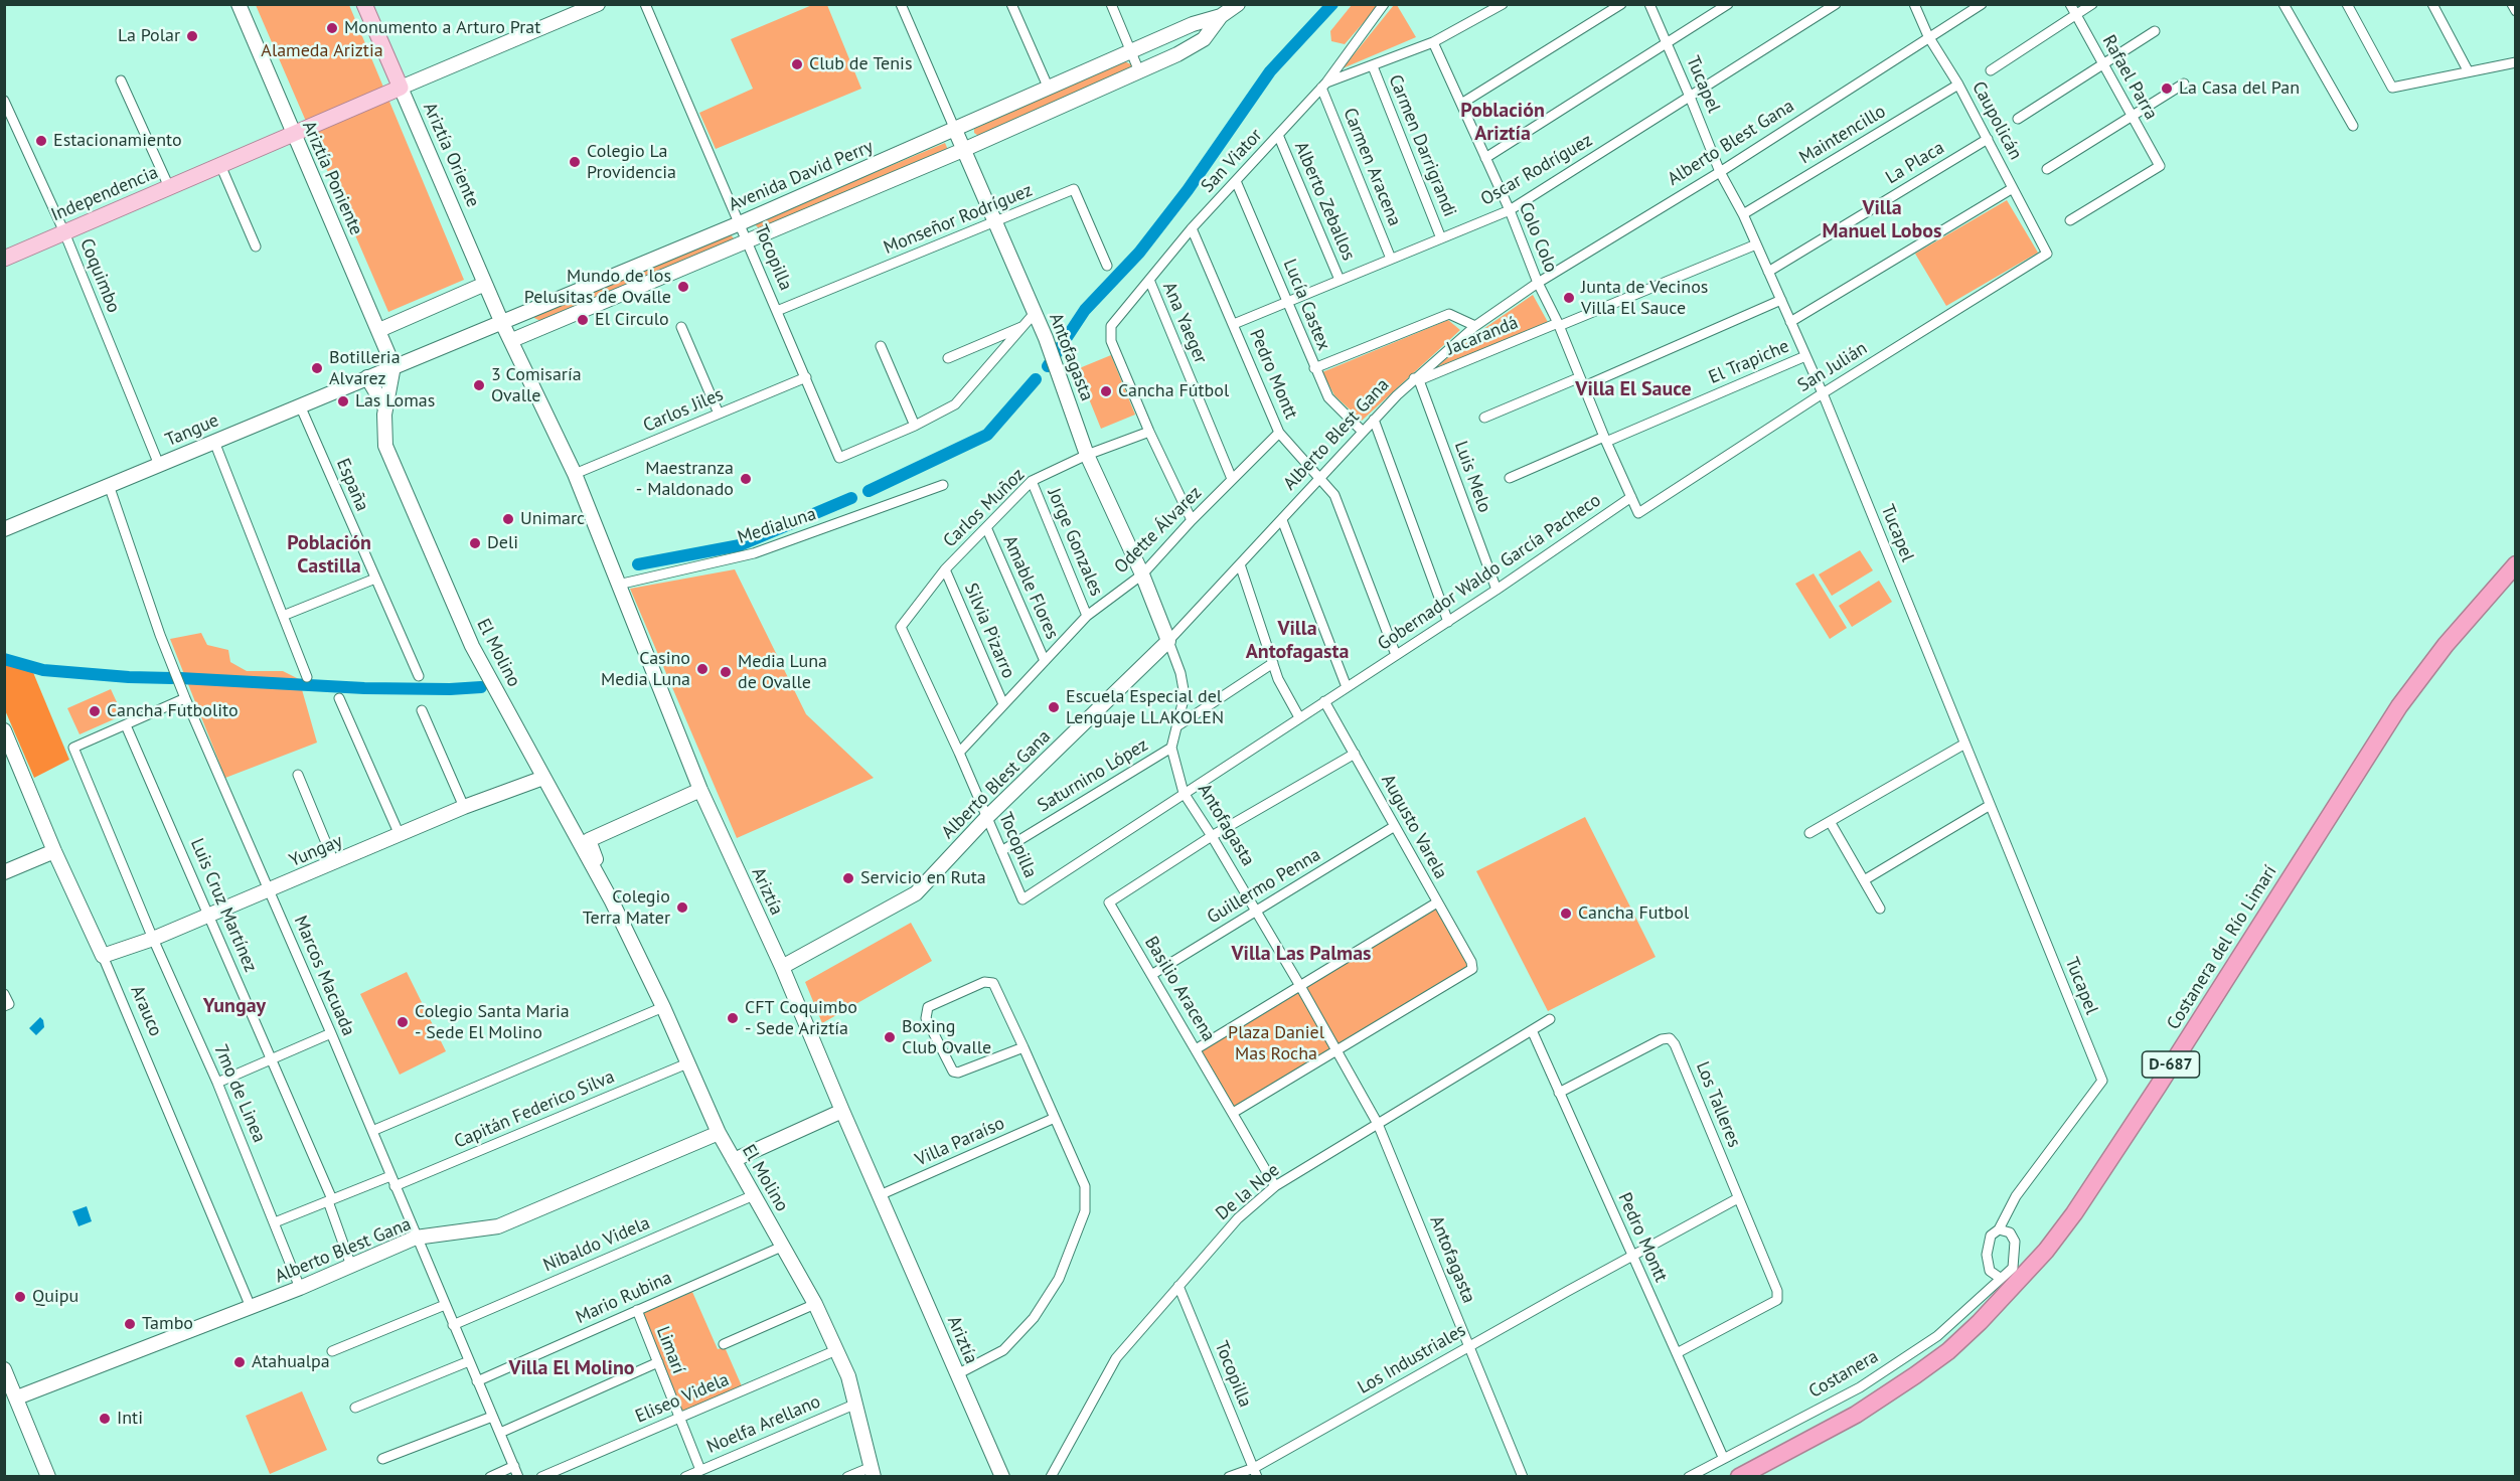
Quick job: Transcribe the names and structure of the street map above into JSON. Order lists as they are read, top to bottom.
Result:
{
  "streets": {
    "highway": ["Costanera del Río Limarí", "D-687"],
    "main road": [
      "Alberto Blest Gana",
      "Ariztía Oriente",
      "Avenida David Perry",
      "Ariztía Poniente",
      "Independencia",
      "Antofagasta",
      "Tangue",
      "El Molino",
      "Yungay",
      "Ariztía",
      "Arauco"
    ],
    "street": [
      "Rafael Parra",
      "Tucapel",
      "Caupolicán",
      "Maintencillo",
      "Carmen Darrigrandi",
      "San Viator",
      "La Placa",
      "Carmen Aracena",
      "Oscar Rodríguez",
      "Alberto Zeballos",
      "Monseñor Rodríguez",
      "Colo Colo",
      "Tocopilla",
      "Coquimbo",
      "Lucía Castex",
      "Ana Yaeger",
      "Jacarandá",
      "El Trapiche",
      "San Julián",
      "Pedro Montt",
      "Carlos Jiles",
      "Luis Melo",
      "España",
      "Carlos Muñoz",
      "Medialuna",
      "Odette Álvarez",
      "Jorge Gonzales",
      "Gobernador Waldo García Pacheco",
      "Amable Flores",
      "Silvia Pizarro",
      "Saturnino López",
      "Augusto Varela",
      "Guillermo Penna",
      "Luis Cruz Martínez",
      "Marcos Macuada",
      "Basilio Aracena",
      "7mo de Linea",
      "Los Talleres",
      "Capitán Federico Silva",
      "Villa Paraíso",
      "De la Noe",
      "Nibaldo Videla",
      "Mario Rubina",
      "Limarí",
      "Los Industriales",
      "Costanera",
      "Eliseo Videla",
      "Noelfa Arellano"
    ]
  },
  "crossings": [
    ["Tucapel", "Maintencillo"],
    ["Tucapel", "Alberto Blest Gana"],
    ["Tucapel", "La Placa"],
    ["Tucapel", "Oscar Rodríguez"],
    ["Tucapel", "Jacarandá"],
    ["Tucapel", "El Trapiche"],
    ["Tucapel", "San Julián"],
    ["Tucapel", "Costanera"],
    ["Caupolicán", "Maintencillo"],
    ["Caupolicán", "Alberto Blest Gana"],
    ["Caupolicán", "La Placa"],
    ["Caupolicán", "San Julián"],
    ["Alberto Blest Gana", "Colo Colo"],
    ["Alberto Blest Gana", "Tocopilla"],
    ["Alberto Blest Gana", "Lucía Castex"],
    ["Alberto Blest Gana", "Jacarandá"],
    ["Alberto Blest Gana", "Antofagasta"],
    ["Alberto Blest Gana", "Pedro Montt"],
    ["Alberto Blest Gana", "Luis Melo"],
    ["Alberto Blest Gana", "El Molino"],
    ["Alberto Blest Gana", "Ariztía"],
    ["Alberto Blest Gana", "Luis Cruz Martínez"],
    ["Alberto Blest Gana", "Marcos Macuada"],
    ["Alberto Blest Gana", "Arauco"],
    ["Alberto Blest Gana", "7mo de Linea"],
    ["Carmen Darrigrandi", "Oscar Rodríguez"],
    ["Ariztía Oriente", "Avenida David Perry"],
    ["Ariztía Oriente", "Independencia"],
    ["Ariztía Oriente", "Ariztía"],
    ["San Viator", "Carmen Aracena"],
    ["San Viator", "Alberto Zeballos"],
    ["San Viator", "Lucía Castex"],
    ["San Viator", "Ana Yaeger"],
    ["San Viator", "Pedro Montt"],
    ["San Viator", "Carlos Muñoz"],
    ["Carmen Aracena", "Oscar Rodríguez"],
    ["Oscar Rodríguez", "Alberto Zeballos"],
    ["Oscar Rodríguez", "Colo Colo"],
    ["Oscar Rodríguez", "Lucía Castex"],
    ["Oscar Rodríguez", "Pedro Montt"],
    ["Avenida David Perry", "Ariztía Poniente"],
    ["Avenida David Perry", "Tocopilla"],
    ["Avenida David Perry", "Antofagasta"],
    ["Avenida David Perry", "Tangue"],
    ["Avenida David Perry", "El Molino"],
    ["Avenida David Perry", "Ariztía"],
    ["Ariztía Poniente", "Independencia"],
    ["Ariztía Poniente", "Tangue"],
    ["Ariztía Poniente", "El Molino"],
    ["Independencia", "Coquimbo"],
    ["Monseñor Rodríguez", "Tocopilla"],
    ["Monseñor Rodríguez", "Antofagasta"],
    ["Colo Colo", "Jacarandá"],
    ["Colo Colo", "El Trapiche"],
    ["Colo Colo", "San Julián"],
    ["Colo Colo", "Gobernador Waldo García Pacheco"],
    ["Tocopilla", "Antofagasta"],
    ["Tocopilla", "Carlos Jiles"],
    ["Tocopilla", "Carlos Muñoz"],
    ["Tocopilla", "Odette Álvarez"],
    ["Tocopilla", "Gobernador Waldo García Pacheco"],
    ["Tocopilla", "Saturnino López"],
    ["Tocopilla", "De la Noe"],
    ["Tocopilla", "Los Industriales"],
    ["Coquimbo", "Tangue"],
    ["Ana Yaeger", "Odette Álvarez"],
    ["Jacarandá", "Luis Melo"],
    ["Antofagasta", "Carlos Muñoz"],
    ["Antofagasta", "Odette Álvarez"],
    ["Antofagasta", "Gobernador Waldo García Pacheco"],
    ["Antofagasta", "Saturnino López"],
    ["Antofagasta", "Augusto Varela"],
    ["Antofagasta", "Guillermo Penna"],
    ["Antofagasta", "Basilio Aracena"],
    ["Antofagasta", "De la Noe"],
    ["Antofagasta", "Los Industriales"],
    ["Pedro Montt", "Odette Álvarez"],
    ["Pedro Montt", "Gobernador Waldo García Pacheco"],
    ["Pedro Montt", "Los Talleres"],
    ["Pedro Montt", "De la Noe"],
    ["Pedro Montt", "Los Industriales"],
    ["Pedro Montt", "Costanera"],
    ["Carlos Jiles", "Ariztía"],
    ["Tangue", "España"],
    ["Tangue", "El Molino"],
    ["Tangue", "Marcos Macuada"],
    ["Luis Melo", "Gobernador Waldo García Pacheco"],
    ["Carlos Muñoz", "Jorge Gonzales"],
    ["Carlos Muñoz", "Amable Flores"],
    ["Carlos Muñoz", "Silvia Pizarro"],
    ["Medialuna", "Ariztía"],
    ["Odette Álvarez", "Jorge Gonzales"],
    ["Odette Álvarez", "Amable Flores"],
    ["Odette Álvarez", "Silvia Pizarro"],
    ["Gobernador Waldo García Pacheco", "Augusto Varela"],
    ["El Molino", "Yungay"],
    ["El Molino", "Ariztía"],
    ["El Molino", "Capitán Federico Silva"],
    ["El Molino", "Nibaldo Videla"],
    ["El Molino", "Mario Rubina"],
    ["El Molino", "Eliseo Videla"],
    ["El Molino", "Noelfa Arellano"],
    ["Augusto Varela", "Guillermo Penna"],
    ["Yungay", "Luis Cruz Martínez"],
    ["Yungay", "Marcos Macuada"],
    ["Yungay", "Arauco"],
    ["Yungay", "7mo de Linea"],
    ["Guillermo Penna", "Basilio Aracena"],
    ["Ariztía", "Villa Paraíso"],
    ["Luis Cruz Martínez", "7mo de Linea"],
    ["Luis Cruz Martínez", "Capitán Federico Silva"],
    ["Marcos Macuada", "Capitán Federico Silva"],
    ["Marcos Macuada", "Nibaldo Videla"],
    ["Marcos Macuada", "Mario Rubina"],
    ["Basilio Aracena", "De la Noe"],
    ["7mo de Linea", "Capitán Federico Silva"],
    ["Los Talleres", "Los Industriales"],
    ["Mario Rubina", "Limarí"],
    ["Limarí", "Eliseo Videla"],
    ["Limarí", "Noelfa Arellano"]
  ],
  "districts": [
    "Población Ariztía",
    "Villa Manuel Lobos",
    "Villa El Sauce",
    "Población Castilla",
    "Villa Antofagasta",
    "Villa Las Palmas",
    "Yungay",
    "Villa El Molino"
  ],
  "parks": ["Alameda Ariztia", "Plaza Daniel Mas Rocha"],
  "places": [
    "Monumento a Arturo Prat",
    "La Polar",
    "Club de Tenis",
    "La Casa del Pan",
    "Estacionamiento",
    "Colegio La Providencia",
    "Mundo de los Pelusitas de Ovalle",
    "Junta de Vecinos Villa El Sauce",
    "El Circulo",
    "Botilleria Alvarez",
    "3 Comisaría Ovalle",
    "Cancha Fútbol",
    "Las Lomas",
    "Maestranza - Maldonado",
    "Unimarc",
    "Deli",
    "Casino Media Luna",
    "Media Luna de Ovalle",
    "Escuela Especial del Lenguaje LLAKOLEN",
    "Cancha Futbolito",
    "Servicio en Ruta",
    "Colegio Terra Mater",
    "Cancha Futbol",
    "CFT Coquimbo - Sede Ariztía",
    "Colegio Santa Maria - Sede El Molino",
    "Boxing Club Ovalle",
    "Quipu",
    "Tambo",
    "Atahualpa",
    "Inti"
  ]
}
